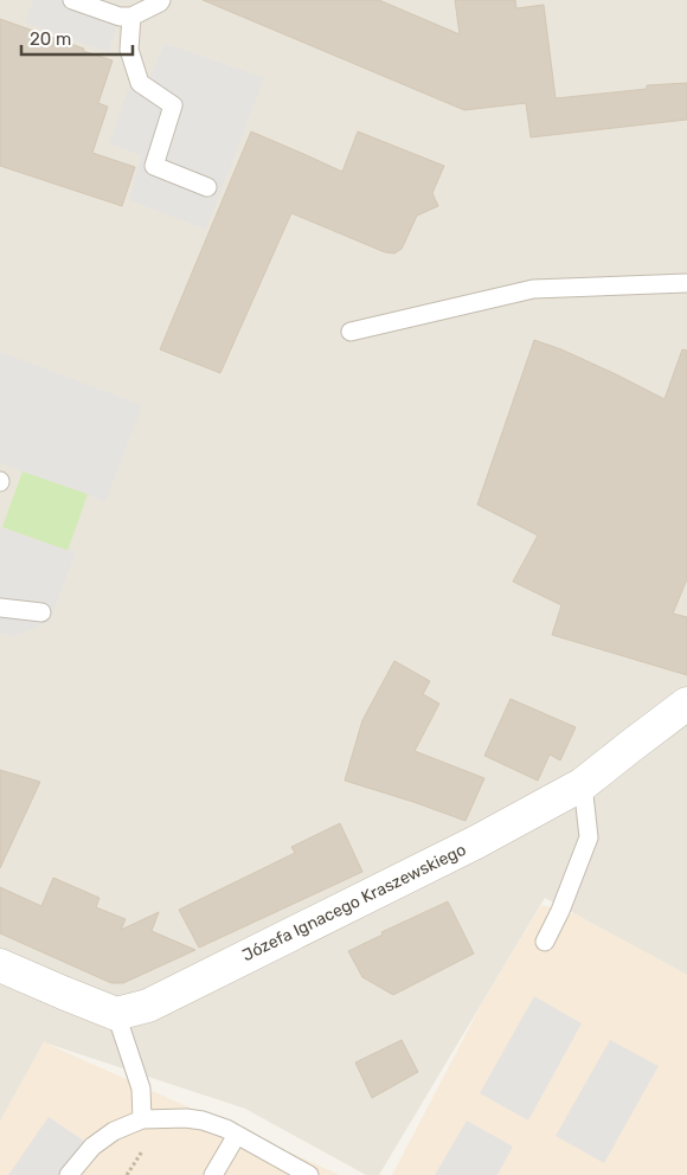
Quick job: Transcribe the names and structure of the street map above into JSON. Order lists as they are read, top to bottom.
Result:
{
  "streets": {
    "street": ["Józefa Ignacego Kraszewskiego"]
  },
  "scale_bar": "20 m"
}
